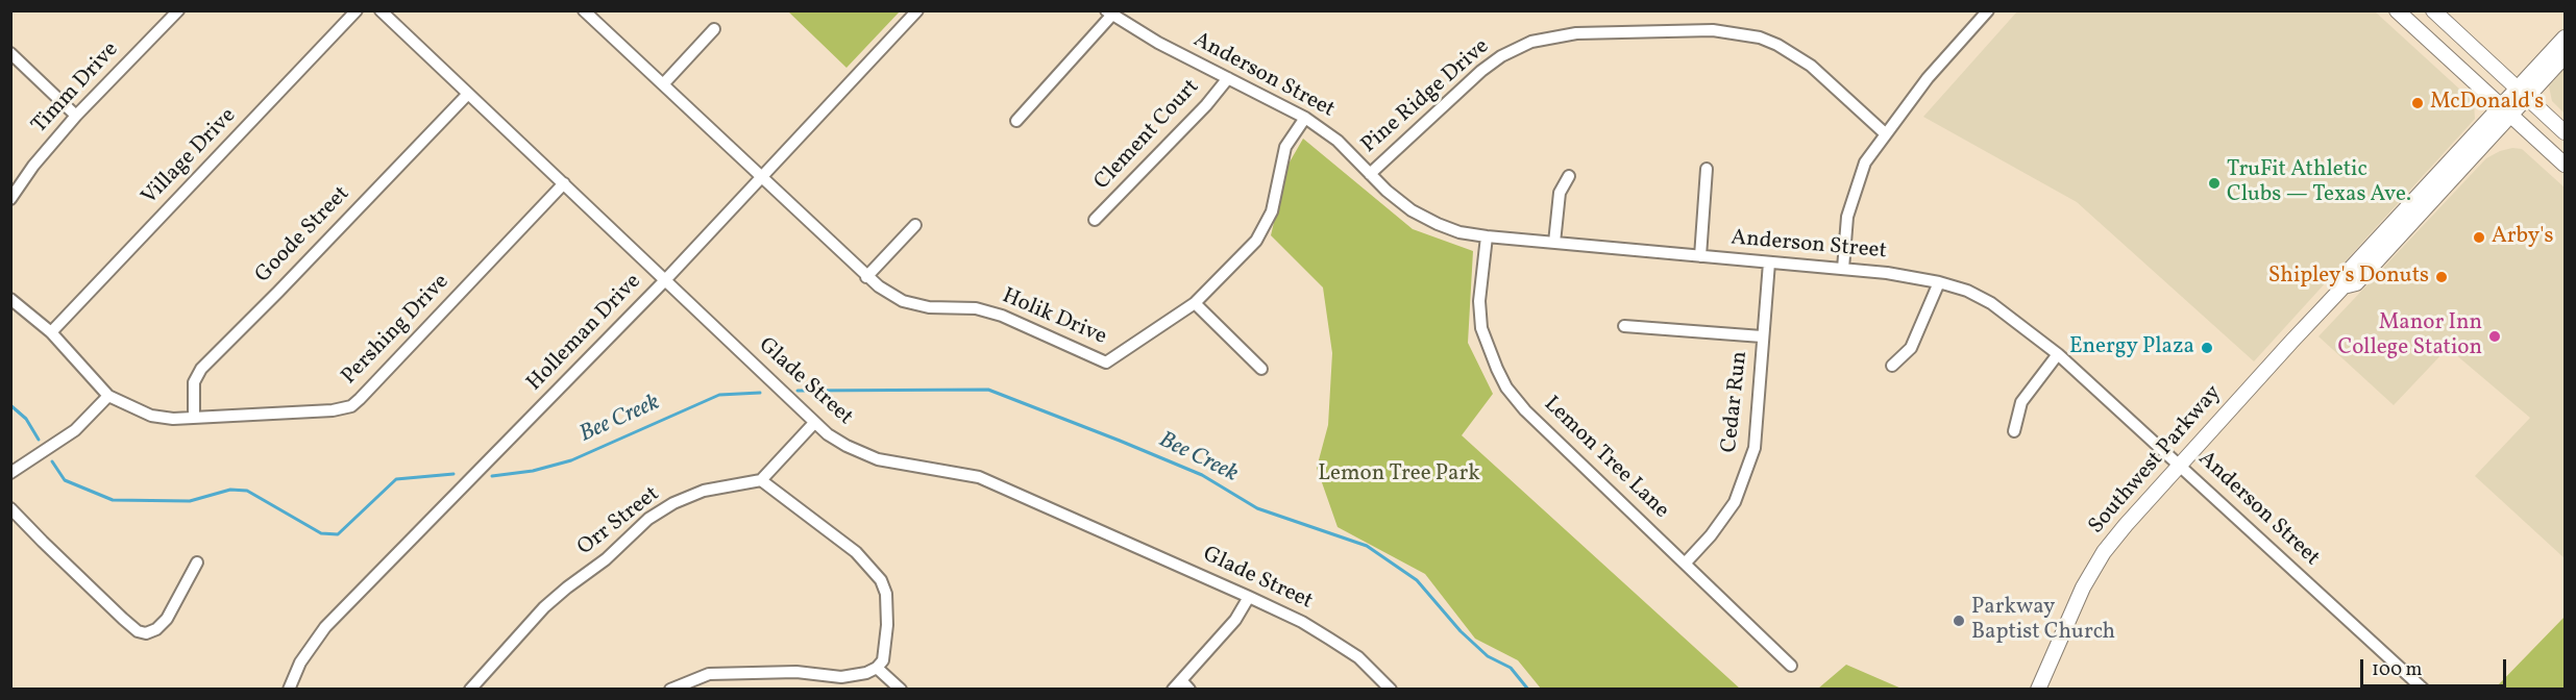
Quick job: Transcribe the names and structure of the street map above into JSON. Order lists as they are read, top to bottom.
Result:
{
  "streets": {
    "main road": ["Southwest Parkway"],
    "street": [
      "Anderson Street",
      "Timm Drive",
      "Pine Ridge Drive",
      "Clement Court",
      "Village Drive",
      "Goode Street",
      "Holik Drive",
      "Pershing Drive",
      "Holleman Drive",
      "Glade Street",
      "Cedar Run",
      "Lemon Tree Lane",
      "Orr Street"
    ]
  },
  "crossings": [
    ["Anderson Street", "Pine Ridge Drive"],
    ["Anderson Street", "Clement Court"],
    ["Anderson Street", "Holik Drive"],
    ["Anderson Street", "Cedar Run"],
    ["Anderson Street", "Lemon Tree Lane"],
    ["Anderson Street", "Southwest Parkway"],
    ["Goode Street", "Pershing Drive"],
    ["Goode Street", "Glade Street"],
    ["Holik Drive", "Holleman Drive"],
    ["Pershing Drive", "Glade Street"],
    ["Holleman Drive", "Glade Street"],
    ["Cedar Run", "Lemon Tree Lane"]
  ],
  "water": ["Bee Creek"],
  "parks": ["Lemon Tree Park"],
  "places": [
    "McDonald's",
    "TruFit Athletic Clubs — Texas Ave.",
    "Arby's",
    "Shipley's Donuts",
    "Manor Inn College Station",
    "Energy Plaza",
    "Parkway Baptist Church"
  ],
  "scale_bar": "100 m"
}
